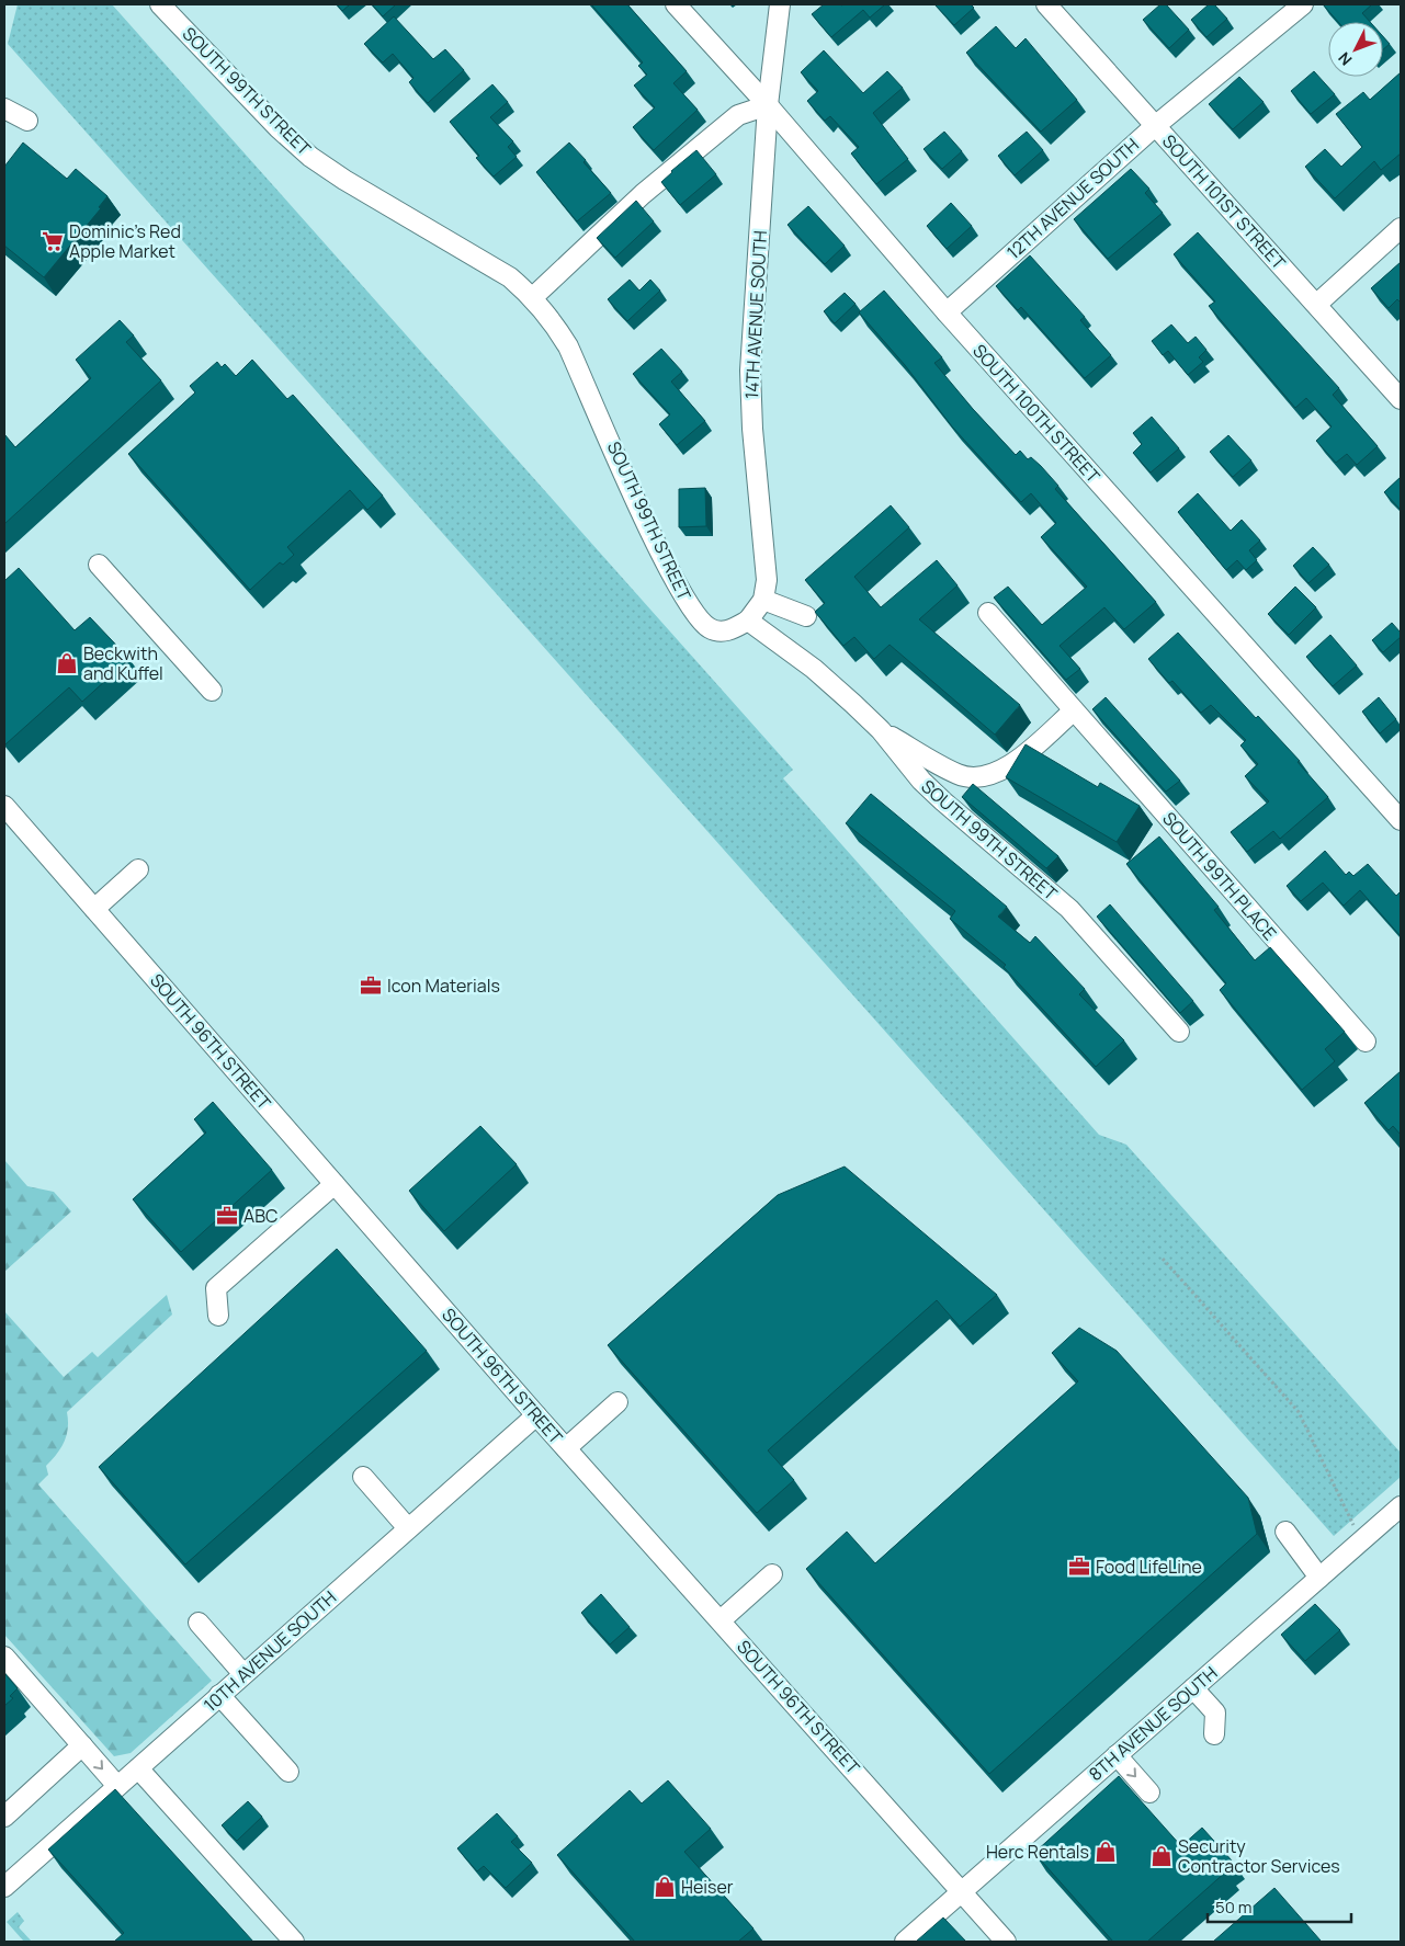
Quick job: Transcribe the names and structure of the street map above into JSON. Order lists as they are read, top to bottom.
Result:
{
  "streets": {
    "street": [
      "SOUTH 99TH STREET",
      "12TH AVENUE SOUTH",
      "SOUTH 101ST STREET",
      "14TH AVENUE SOUTH",
      "SOUTH 100TH STREET",
      "SOUTH 99TH PLACE",
      "SOUTH 96TH STREET",
      "10TH AVENUE SOUTH",
      "8TH AVENUE SOUTH"
    ]
  },
  "crossings": [
    ["12TH AVENUE SOUTH", "SOUTH 101ST STREET"],
    ["12TH AVENUE SOUTH", "SOUTH 100TH STREET"],
    ["14TH AVENUE SOUTH", "SOUTH 100TH STREET"],
    ["SOUTH 96TH STREET", "10TH AVENUE SOUTH"],
    ["SOUTH 96TH STREET", "8TH AVENUE SOUTH"]
  ],
  "places": {
    "supermarket": ["Dominic's Red Apple Market"],
    "shop": [
      "Beckwith and Kuffel",
      "Herc Rentals",
      "Security Contractor Services",
      "Heiser"
    ],
    "office": ["Icon Materials", "ABC", "Food LifeLine"]
  },
  "scale_bar": "50 m",
  "north": "bottom left"
}
